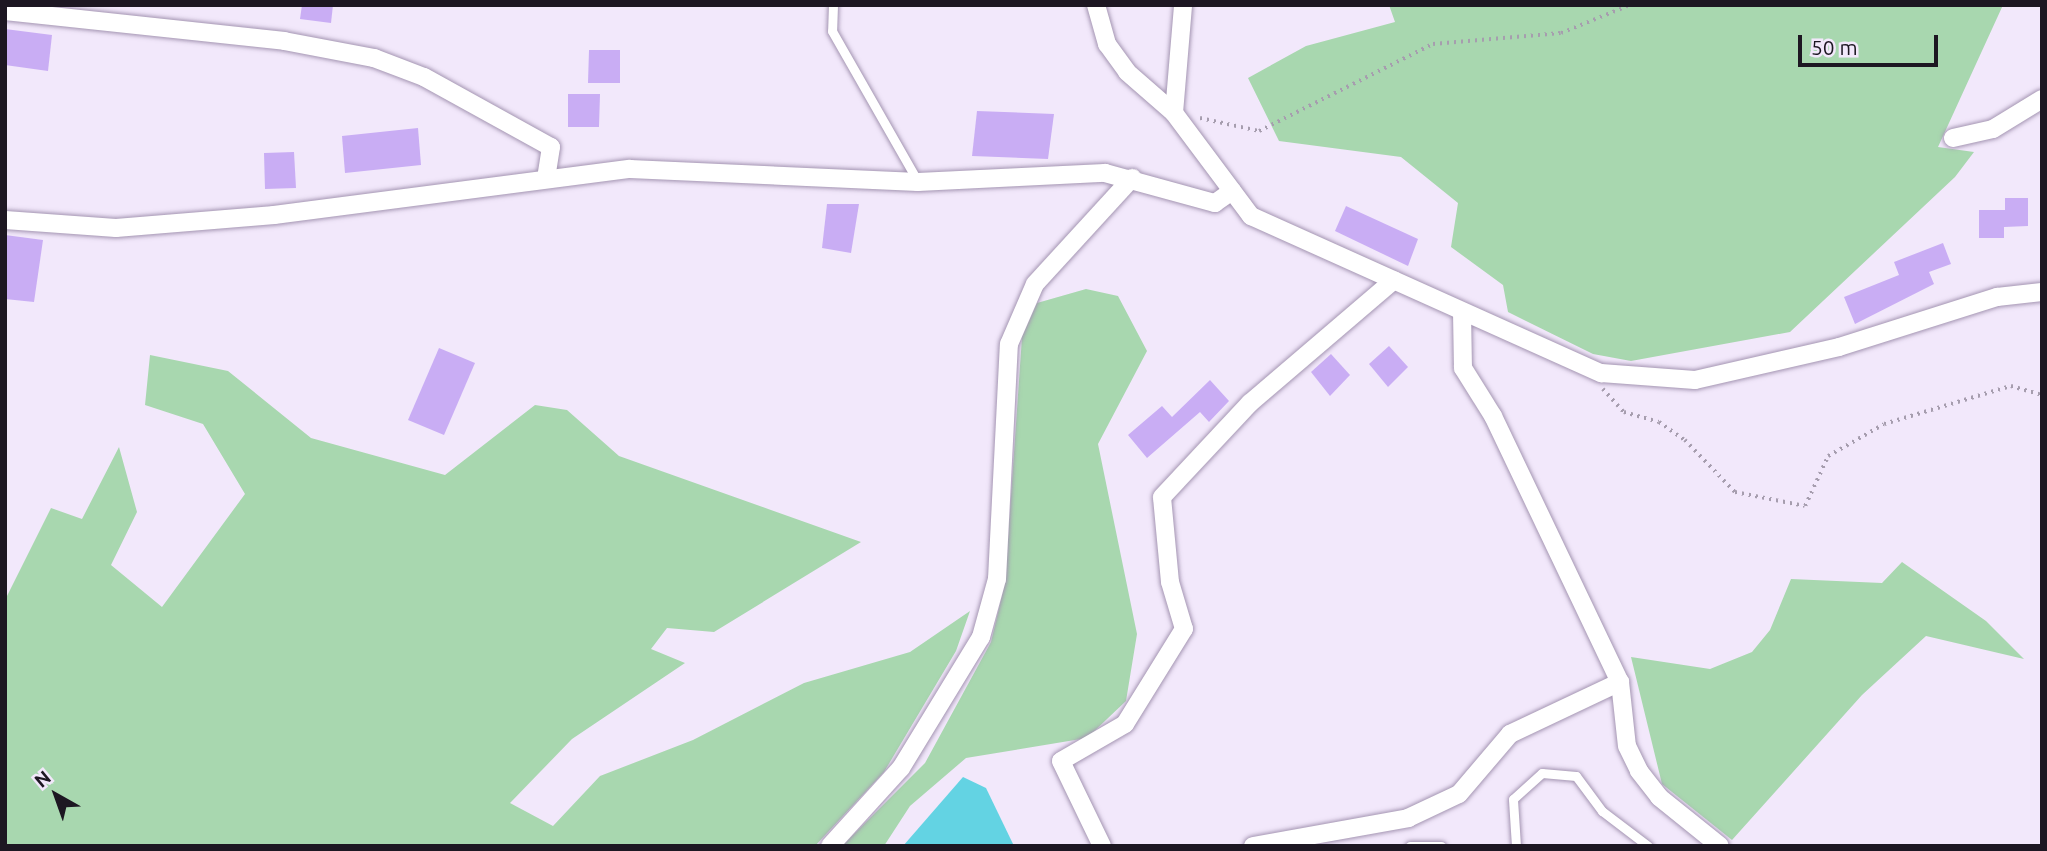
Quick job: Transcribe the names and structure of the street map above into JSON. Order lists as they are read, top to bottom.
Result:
{
  "scale_bar": "50 m",
  "north": "top left"
}
